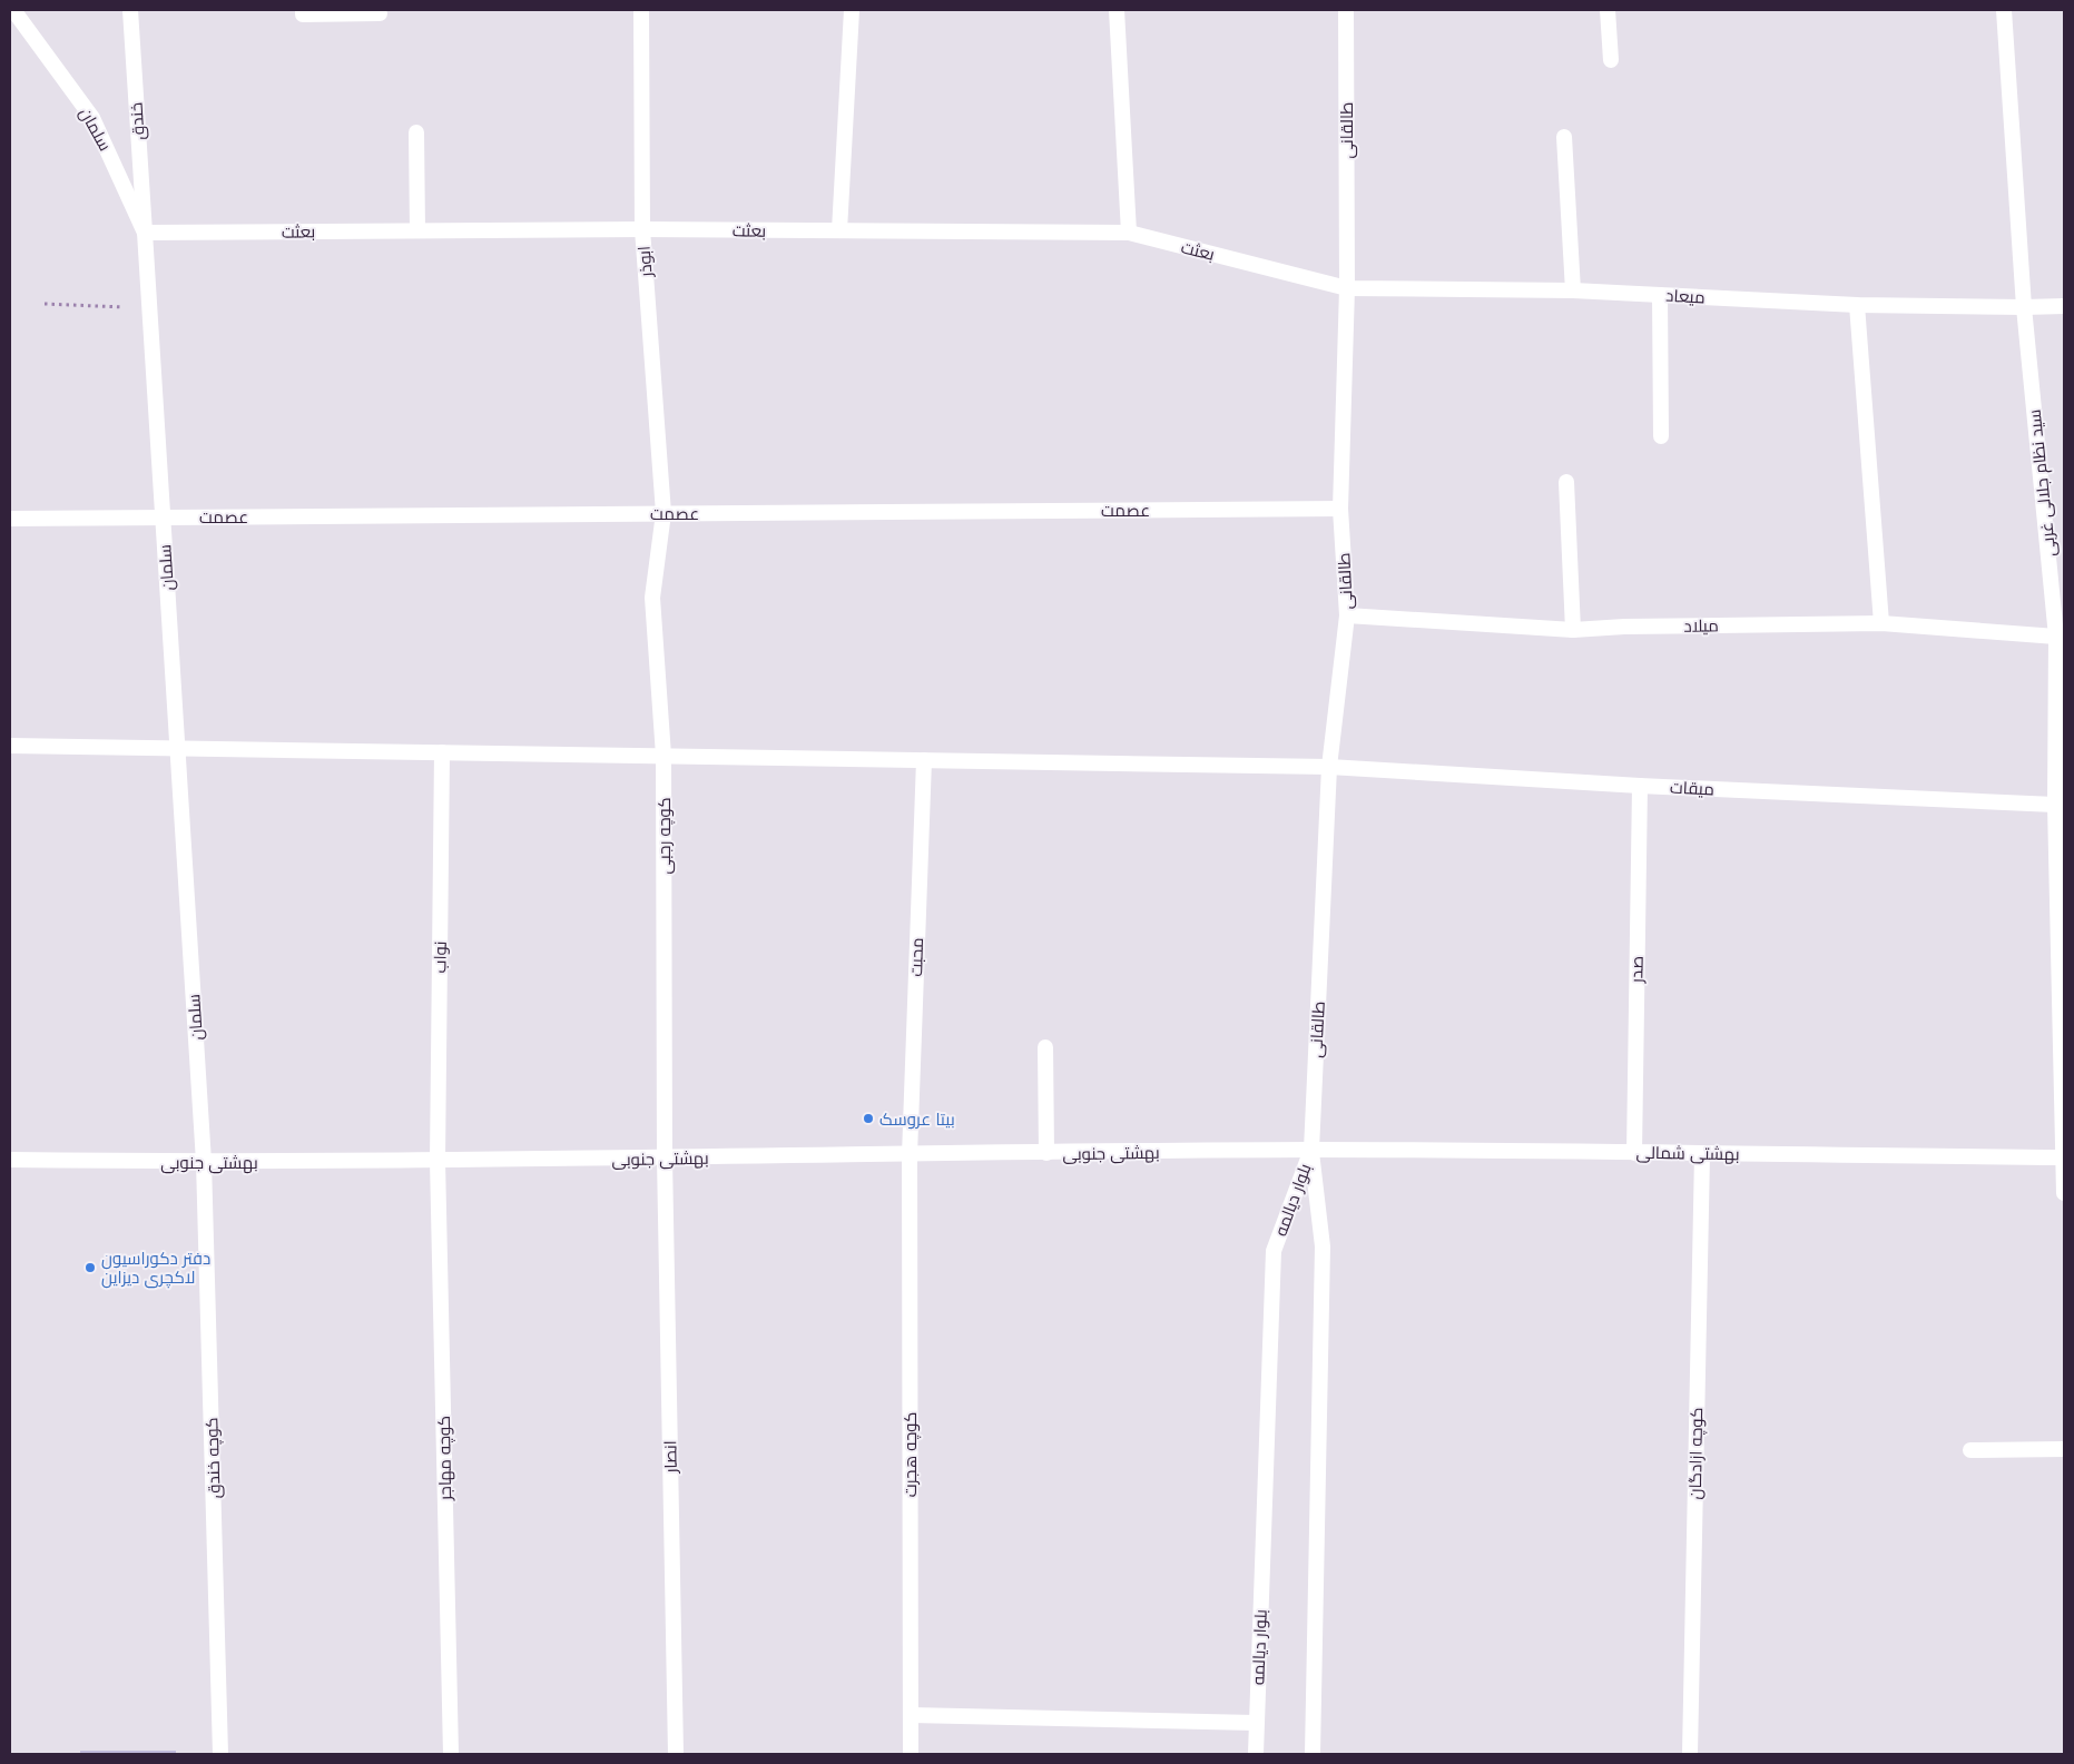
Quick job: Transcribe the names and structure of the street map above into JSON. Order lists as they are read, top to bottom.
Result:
{
  "streets": {
    "street": [
      "خندق",
      "سلمان",
      "طالقانی",
      "بعثت",
      "ابوذر",
      "میعاد",
      "سید نظام جلالی غربی",
      "عصمت",
      "میلاد",
      "میقات",
      "کوچه رجبی",
      "نواب",
      "محبت",
      "صدر",
      "بهشتی جنوبی",
      "بهشتی شمالی",
      "بلوار دیالمه",
      "کوچه ازادگان",
      "کوچه هجرت",
      "انصار",
      "کوچه خندق",
      "کوچه مهاجر"
    ]
  },
  "crossings": [
    ["خندق", "سلمان"],
    ["خندق", "بعثت"],
    ["سلمان", "بعثت"],
    ["سلمان", "عصمت"],
    ["سلمان", "میقات"],
    ["سلمان", "بهشتی جنوبی"],
    ["سلمان", "کوچه خندق"],
    ["طالقانی", "بعثت"],
    ["طالقانی", "میعاد"],
    ["طالقانی", "عصمت"],
    ["طالقانی", "میلاد"],
    ["طالقانی", "میقات"],
    ["طالقانی", "بهشتی جنوبی"],
    ["طالقانی", "بهشتی شمالی"],
    ["طالقانی", "بلوار دیالمه"],
    ["بعثت", "ابوذر"],
    ["بعثت", "میعاد"],
    ["ابوذر", "عصمت"],
    ["ابوذر", "کوچه رجبی"],
    ["میعاد", "سید نظام جلالی غربی"],
    ["سید نظام جلالی غربی", "میلاد"],
    ["سید نظام جلالی غربی", "میقات"],
    ["سید نظام جلالی غربی", "بهشتی شمالی"],
    ["عصمت", "کوچه رجبی"],
    ["میقات", "کوچه رجبی"],
    ["میقات", "نواب"],
    ["میقات", "محبت"],
    ["میقات", "صدر"],
    ["کوچه رجبی", "بهشتی جنوبی"],
    ["کوچه رجبی", "انصار"],
    ["نواب", "بهشتی جنوبی"],
    ["نواب", "کوچه مهاجر"],
    ["محبت", "بهشتی جنوبی"],
    ["محبت", "کوچه هجرت"],
    ["صدر", "بهشتی شمالی"],
    ["بهشتی جنوبی", "بهشتی شمالی"],
    ["بهشتی جنوبی", "بلوار دیالمه"],
    ["بهشتی جنوبی", "کوچه هجرت"],
    ["بهشتی جنوبی", "انصار"],
    ["بهشتی جنوبی", "کوچه خندق"],
    ["بهشتی جنوبی", "کوچه مهاجر"],
    ["بهشتی شمالی", "بلوار دیالمه"],
    ["بهشتی شمالی", "کوچه ازادگان"]
  ],
  "places": ["بیتا عروسک", "دفتر دکوراسیون لاکچری دیزاین"]
}
